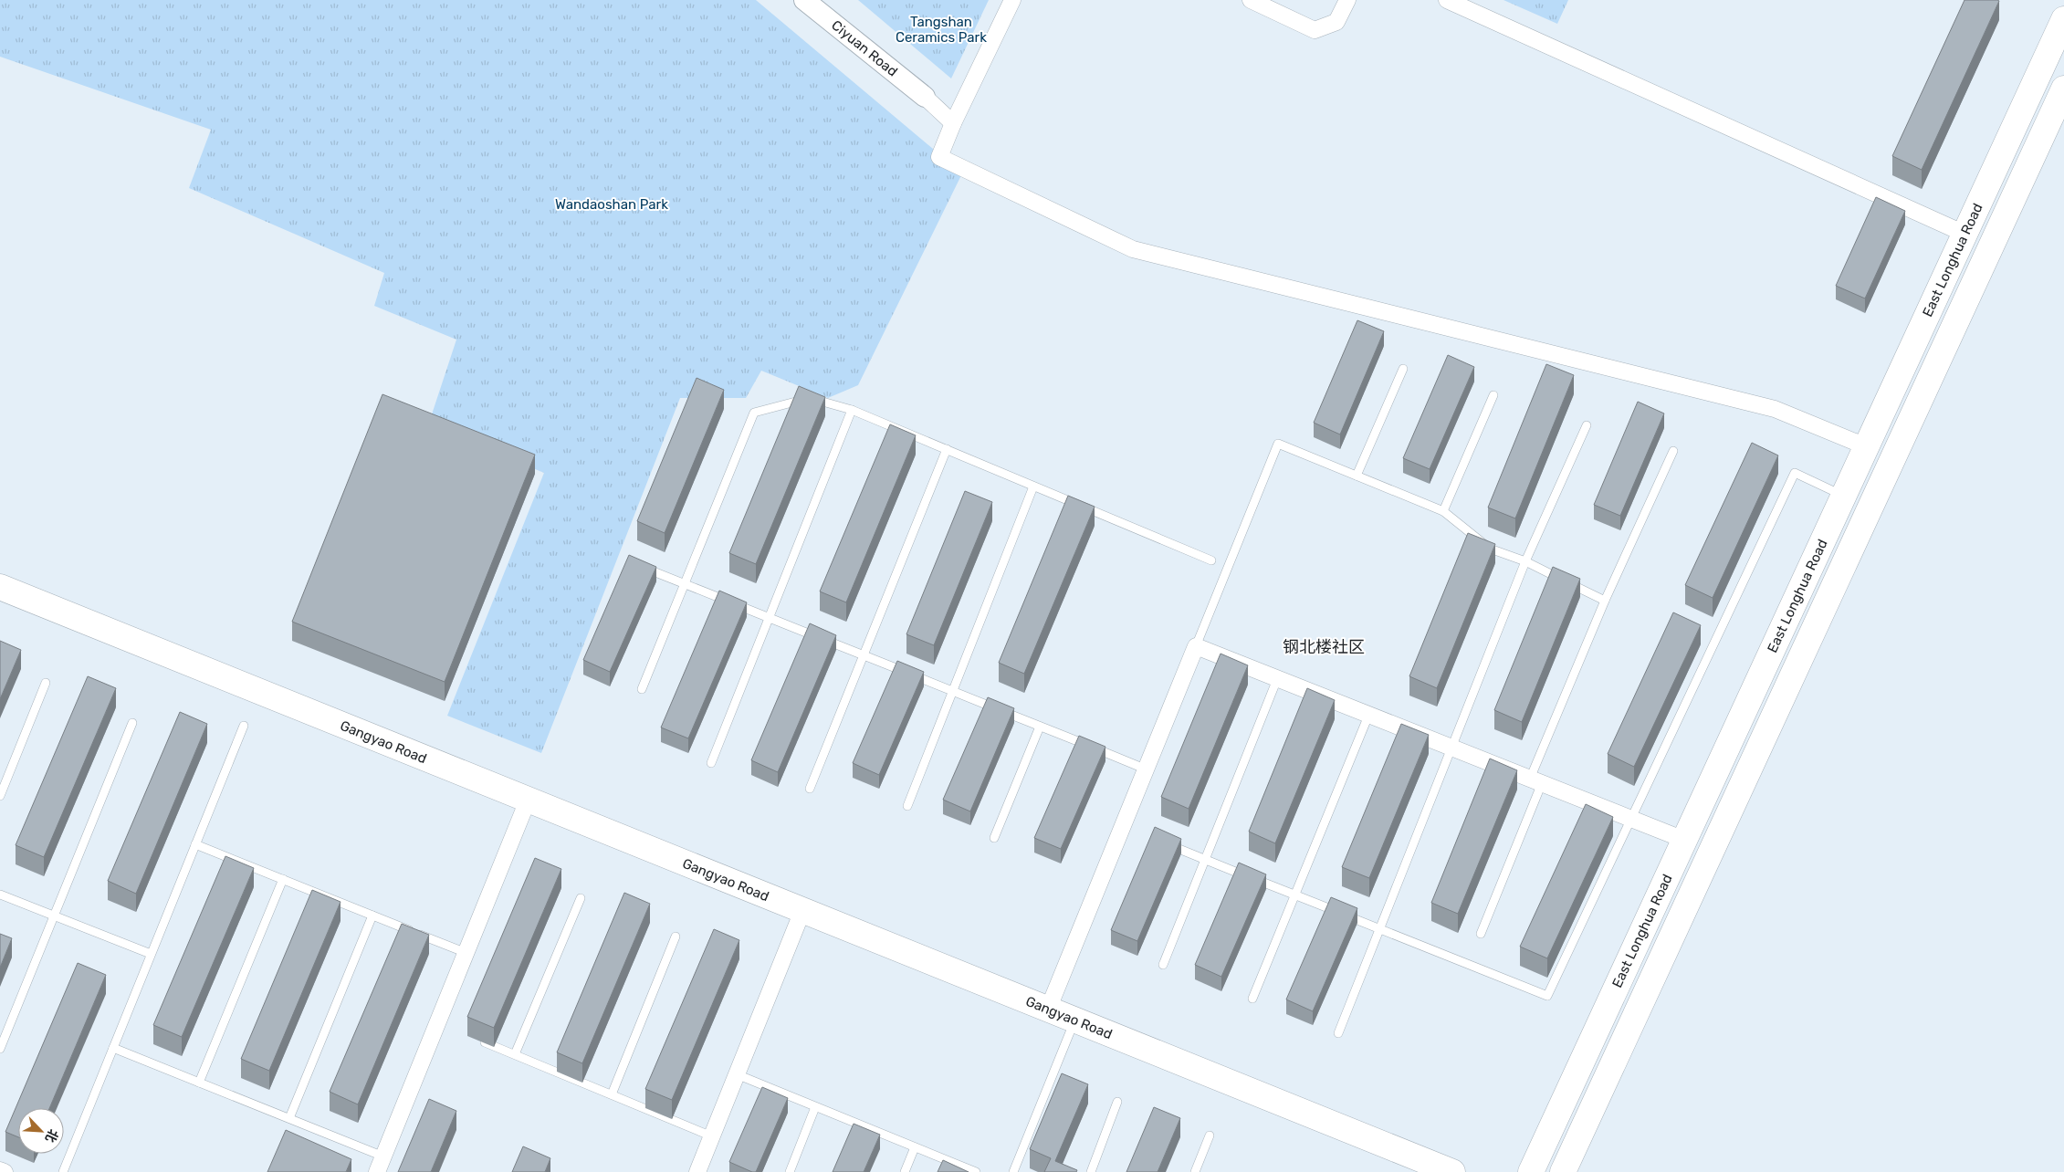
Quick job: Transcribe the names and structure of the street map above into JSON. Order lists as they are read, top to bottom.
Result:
{
  "streets": {
    "main road": ["East Longhua Road", "Gangyao Road"],
    "street": ["Ciyuan Road"]
  },
  "districts": ["钢北楼社区"],
  "parks": ["Tangshan Ceramics Park", "Wandaoshan Park"],
  "north": "bottom right"
}
